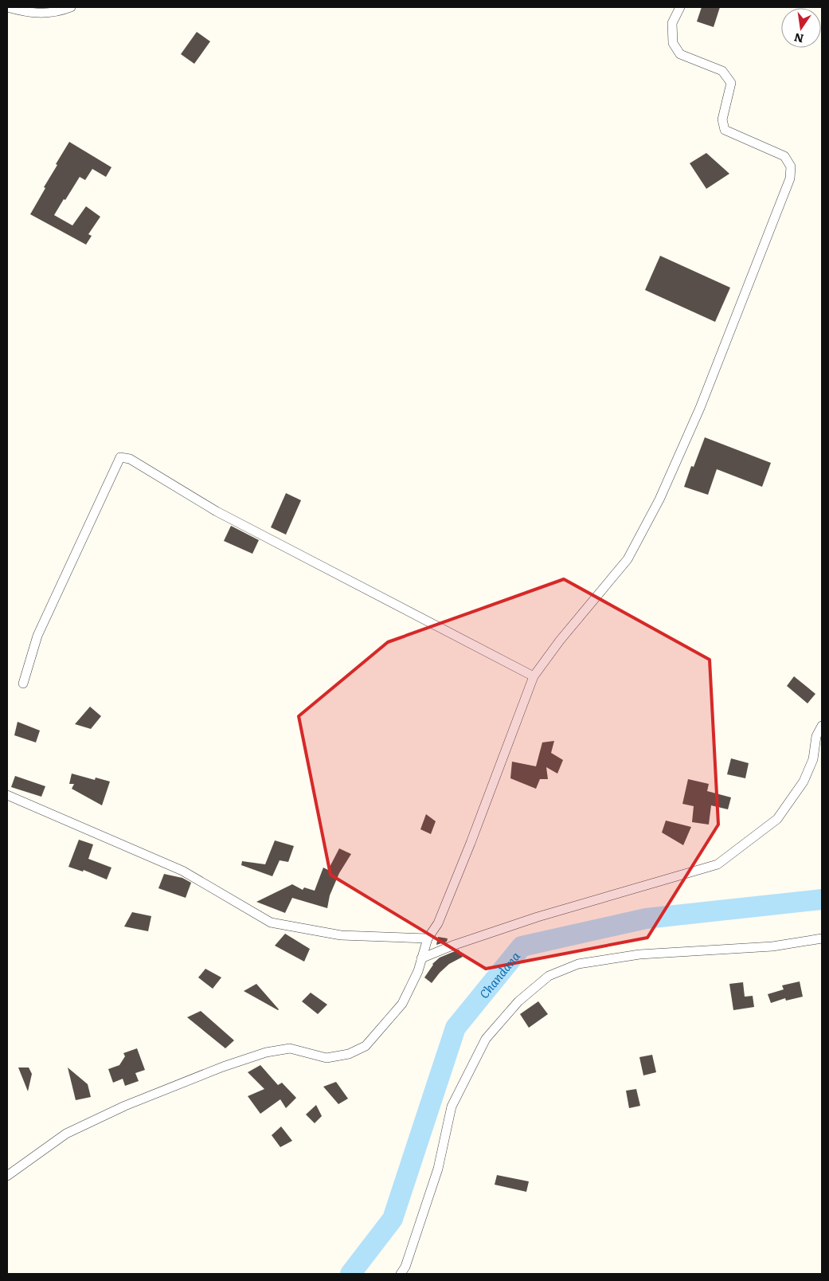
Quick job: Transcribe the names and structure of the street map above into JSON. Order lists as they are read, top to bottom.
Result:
{
  "water": ["Chandana"],
  "north": "bottom"
}
